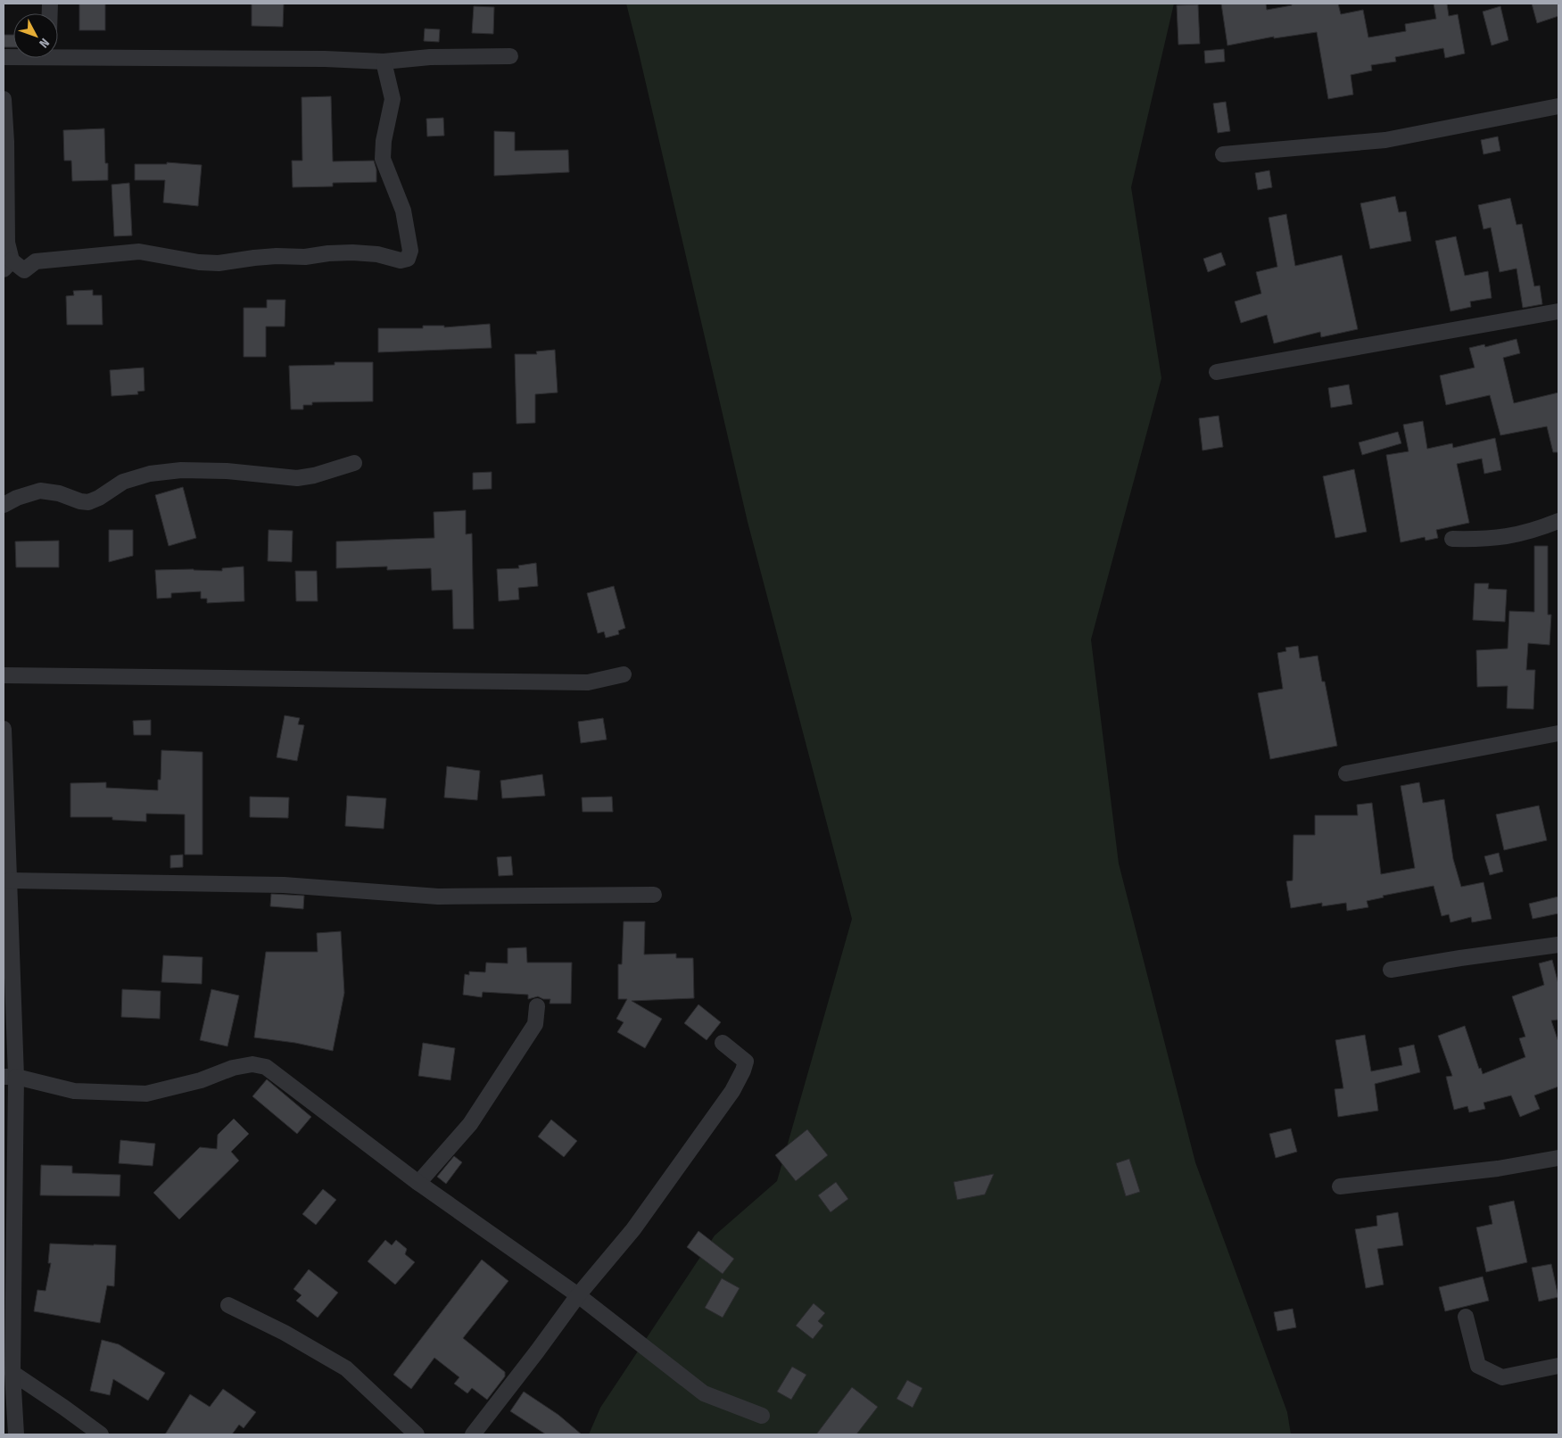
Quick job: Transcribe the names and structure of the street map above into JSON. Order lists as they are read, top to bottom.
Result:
{
  "north": "bottom right"
}
